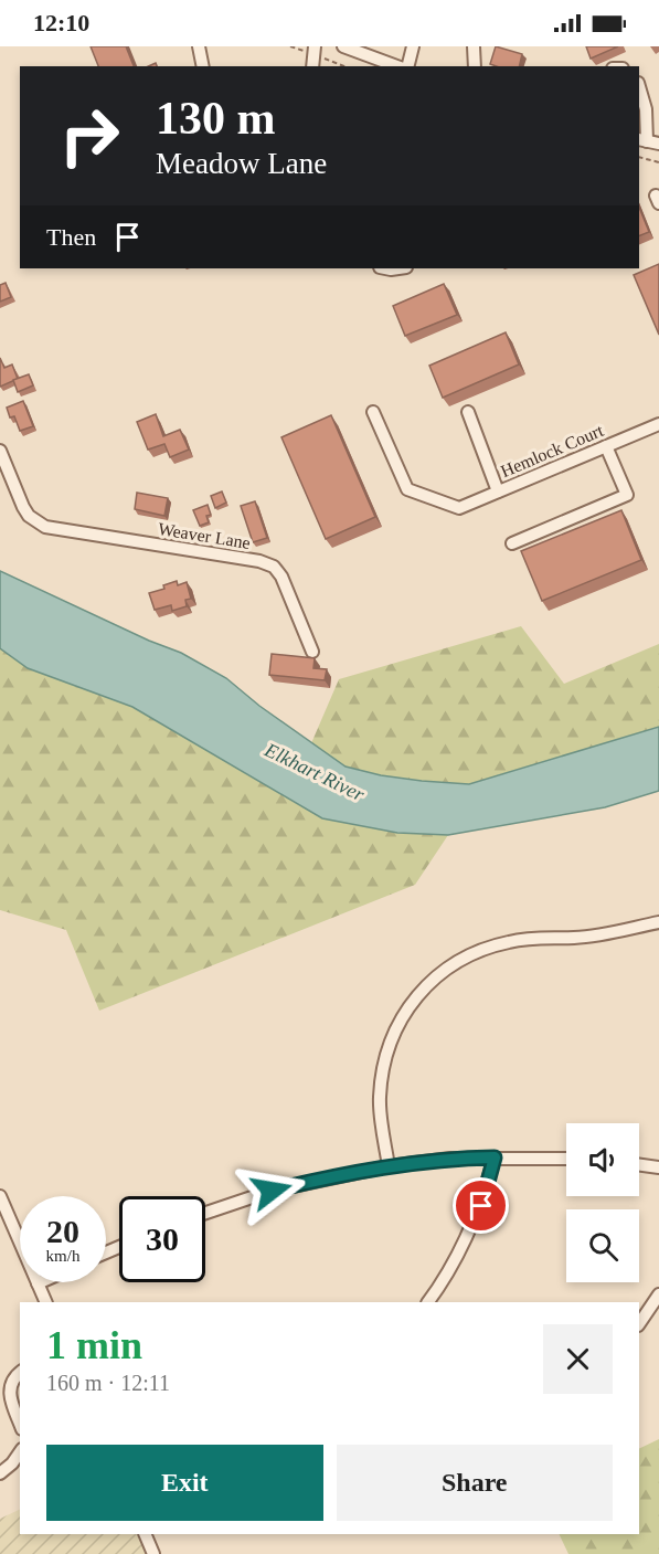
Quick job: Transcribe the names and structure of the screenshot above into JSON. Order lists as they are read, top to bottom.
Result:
{
  "streets": {
    "street": ["Hemlock Court", "Weaver Lane"]
  },
  "water": ["Elkhart River"],
  "page": {
    "status": "12:10",
    "turn": ["130 m", "Meadow Lane"],
    "then": "Then",
    "speed": "20 km/h",
    "limit": "30",
    "heading": ["1 min", "160 m · 12:11"],
    "buttons": ["Exit", "Share"]
  }
}
